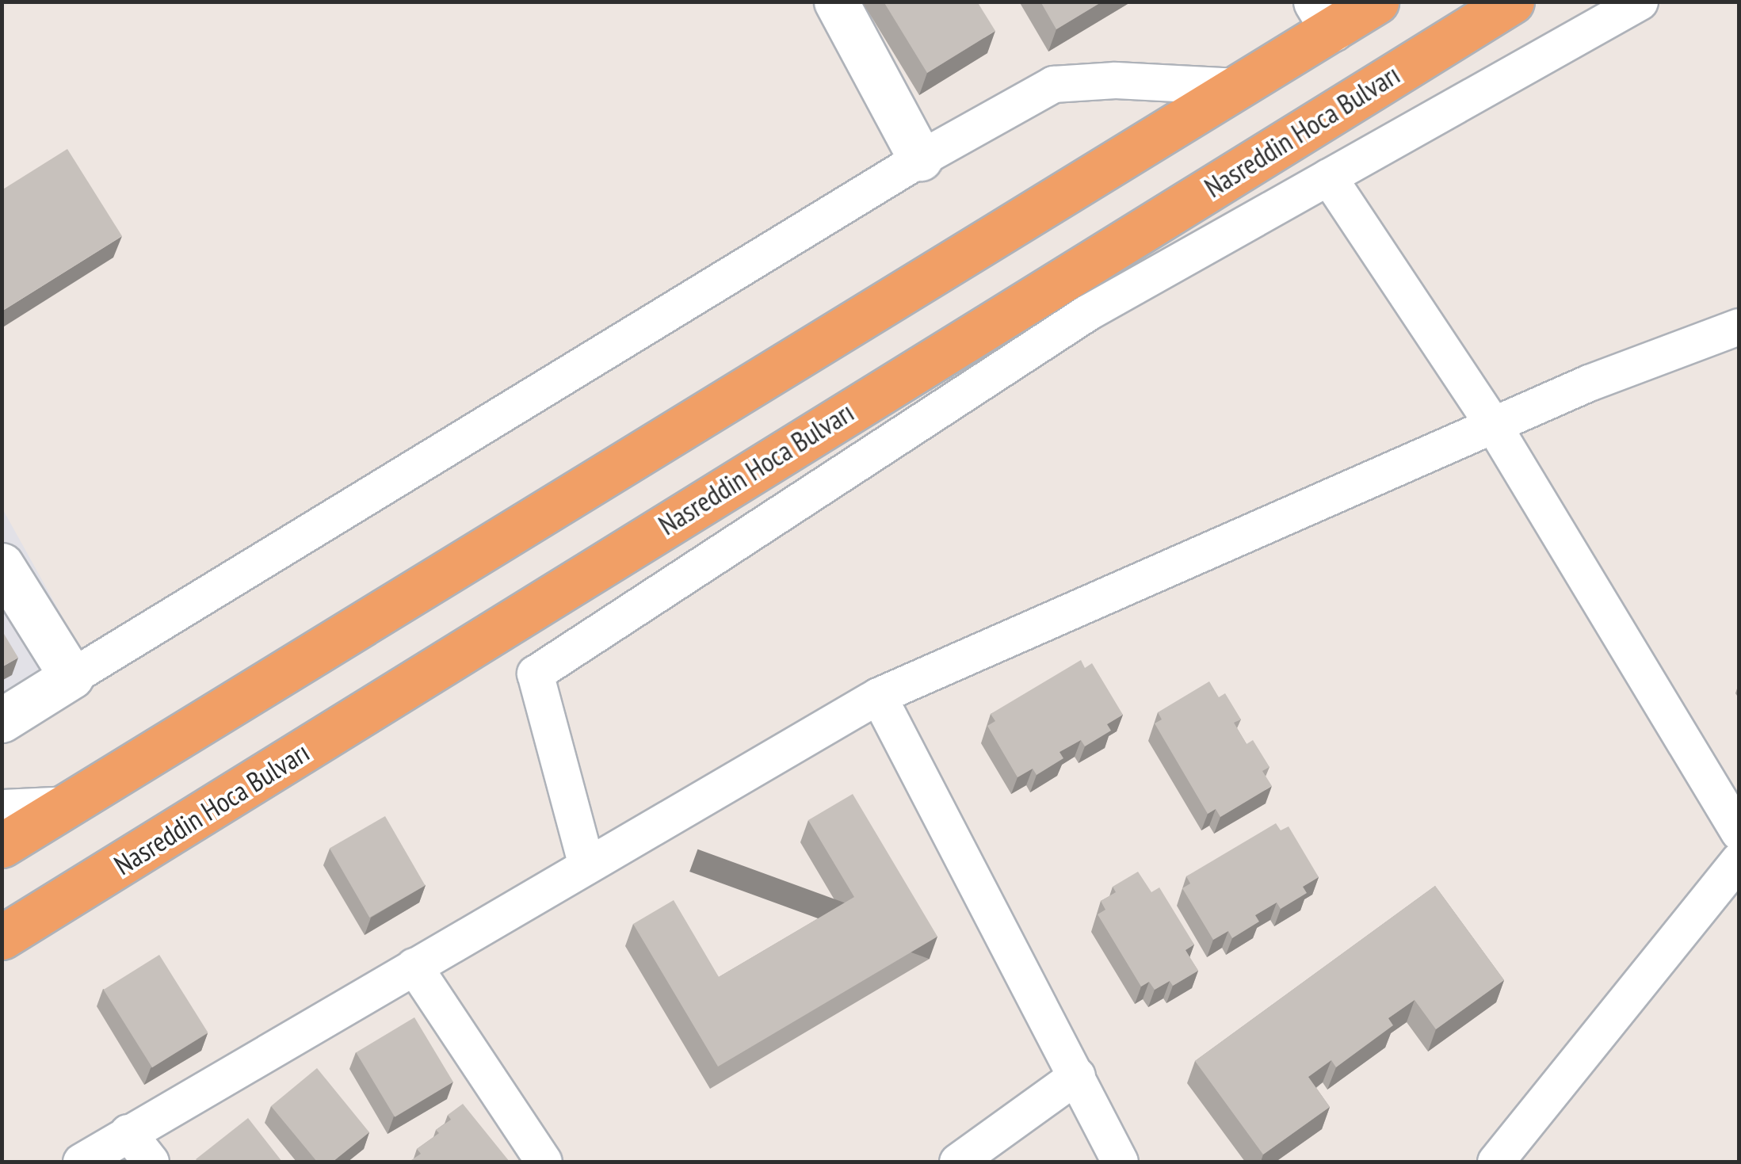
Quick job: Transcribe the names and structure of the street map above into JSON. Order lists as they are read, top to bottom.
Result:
{
  "streets": {
    "highway": ["Nasreddin Hoca Bulvarı"]
  }
}
